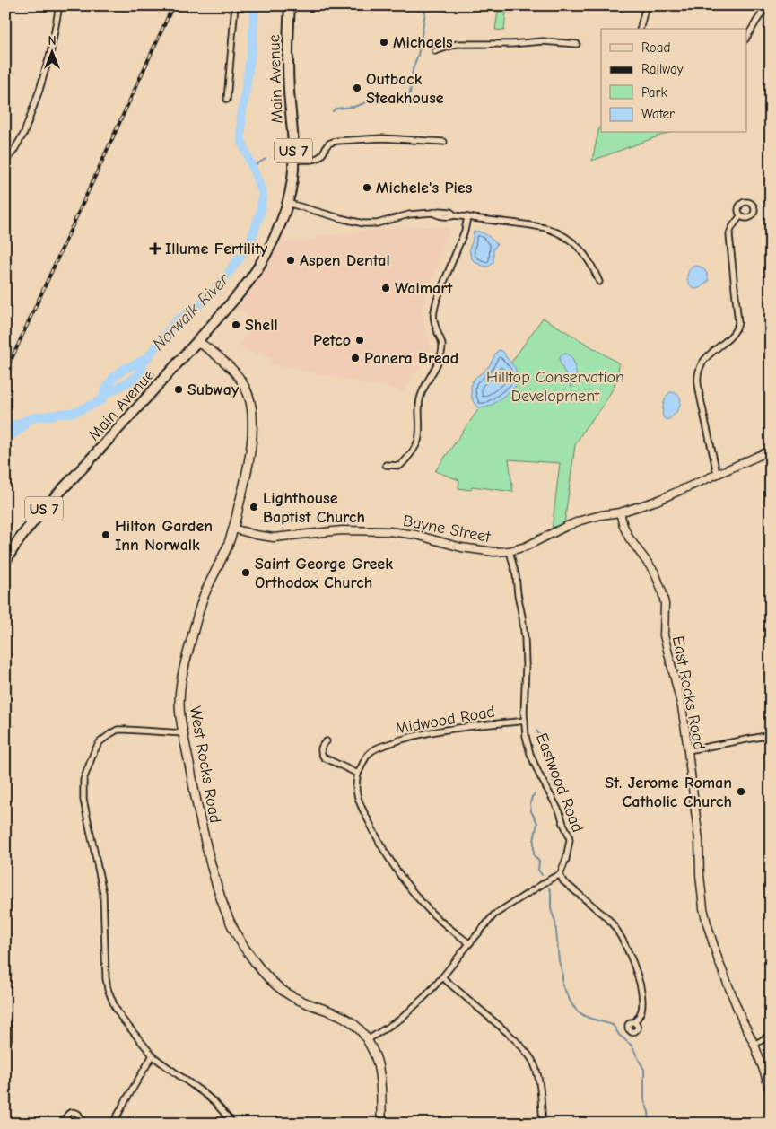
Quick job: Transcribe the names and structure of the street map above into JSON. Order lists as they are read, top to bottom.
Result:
{
  "streets": {
    "highway": ["Main Avenue", "US 7"],
    "main road": ["West Rocks Road"],
    "street": [
      "Bayne Street",
      "East Rocks Road",
      "Midwood Road",
      "Eastwood Road"
    ]
  },
  "crossings": [
    ["Main Avenue", "West Rocks Road"],
    ["Bayne Street", "East Rocks Road"],
    ["Bayne Street", "West Rocks Road"],
    ["Bayne Street", "Eastwood Road"],
    ["Midwood Road", "Eastwood Road"]
  ],
  "water": ["Norwalk River"],
  "parks": ["Hilltop Conservation Development"],
  "places": {
    "other": [
      "Michaels",
      "Outback Steakhouse",
      "Michele's Pies",
      "Aspen Dental",
      "Walmart",
      "Shell",
      "Petco",
      "Panera Bread",
      "Subway",
      "Lighthouse Baptist Church",
      "Hilton Garden Inn Norwalk",
      "Saint George Greek Orthodox Church",
      "St. Jerome Roman Catholic Church"
    ],
    "health": ["Illume Fertility"]
  },
  "legend": [
    "Road",
    "Railway",
    "Park",
    "Water"
  ],
  "north": "top"
}
